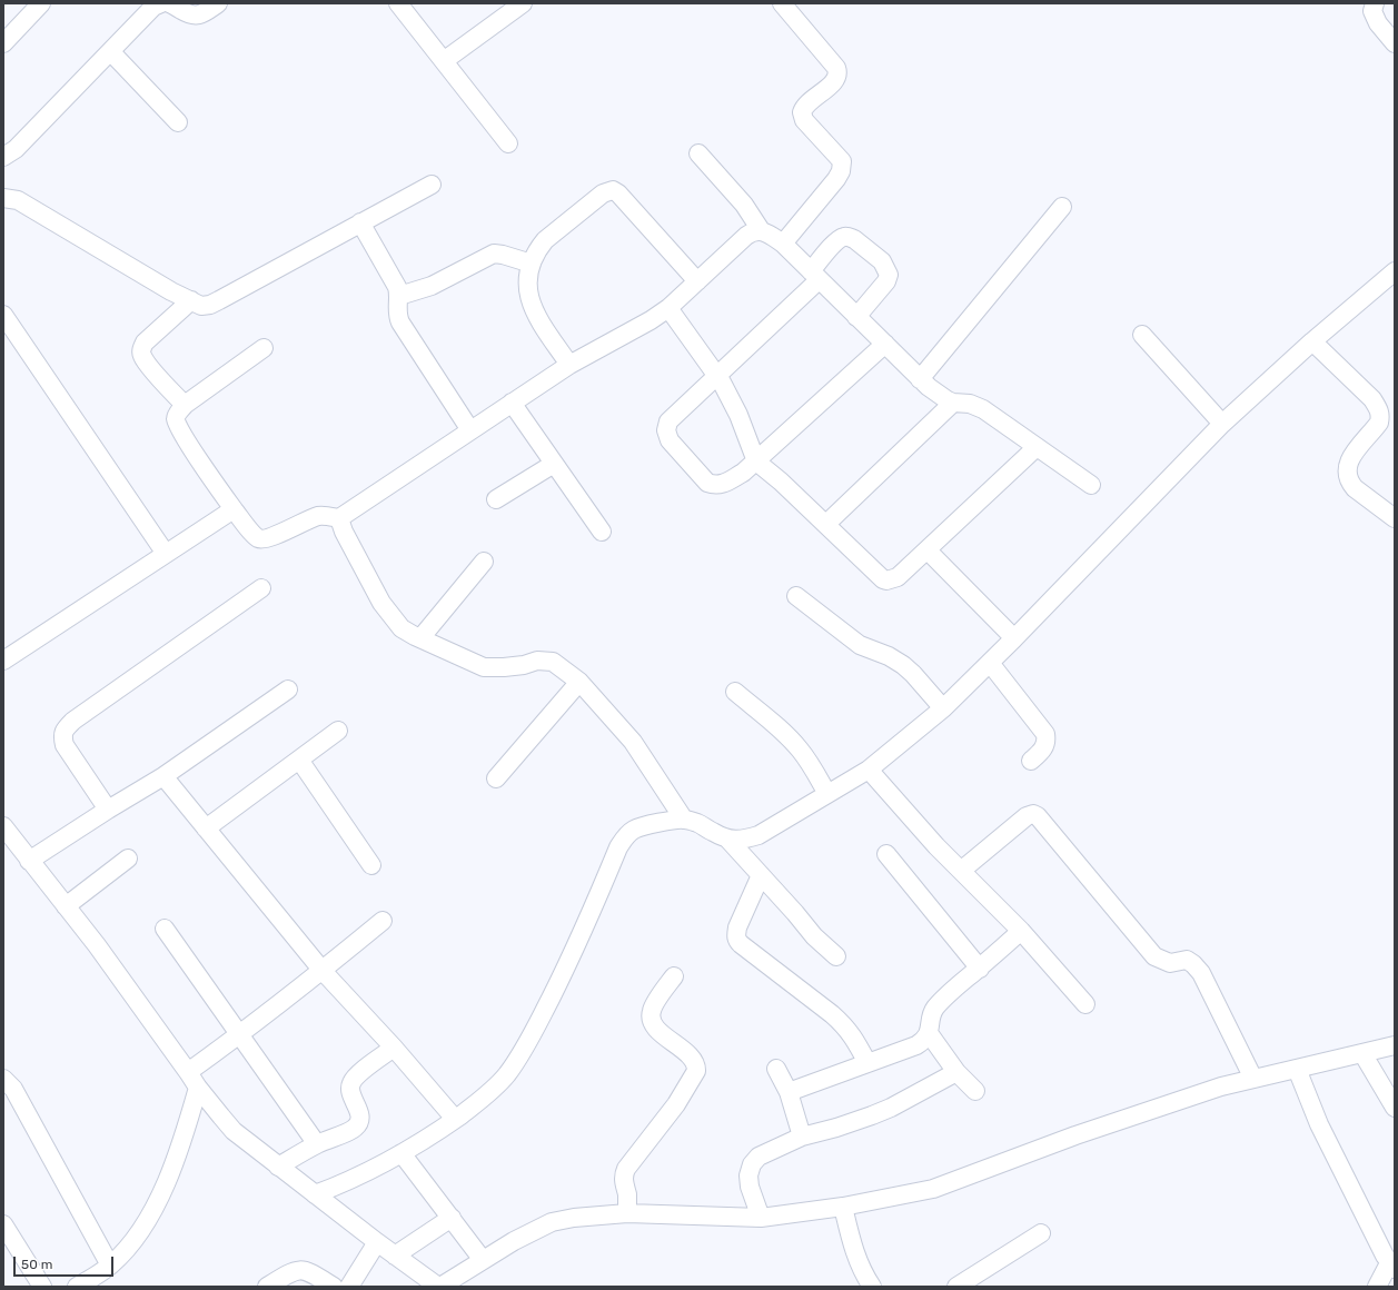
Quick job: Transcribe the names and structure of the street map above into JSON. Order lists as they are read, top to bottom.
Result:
{
  "scale_bar": "50 m"
}
